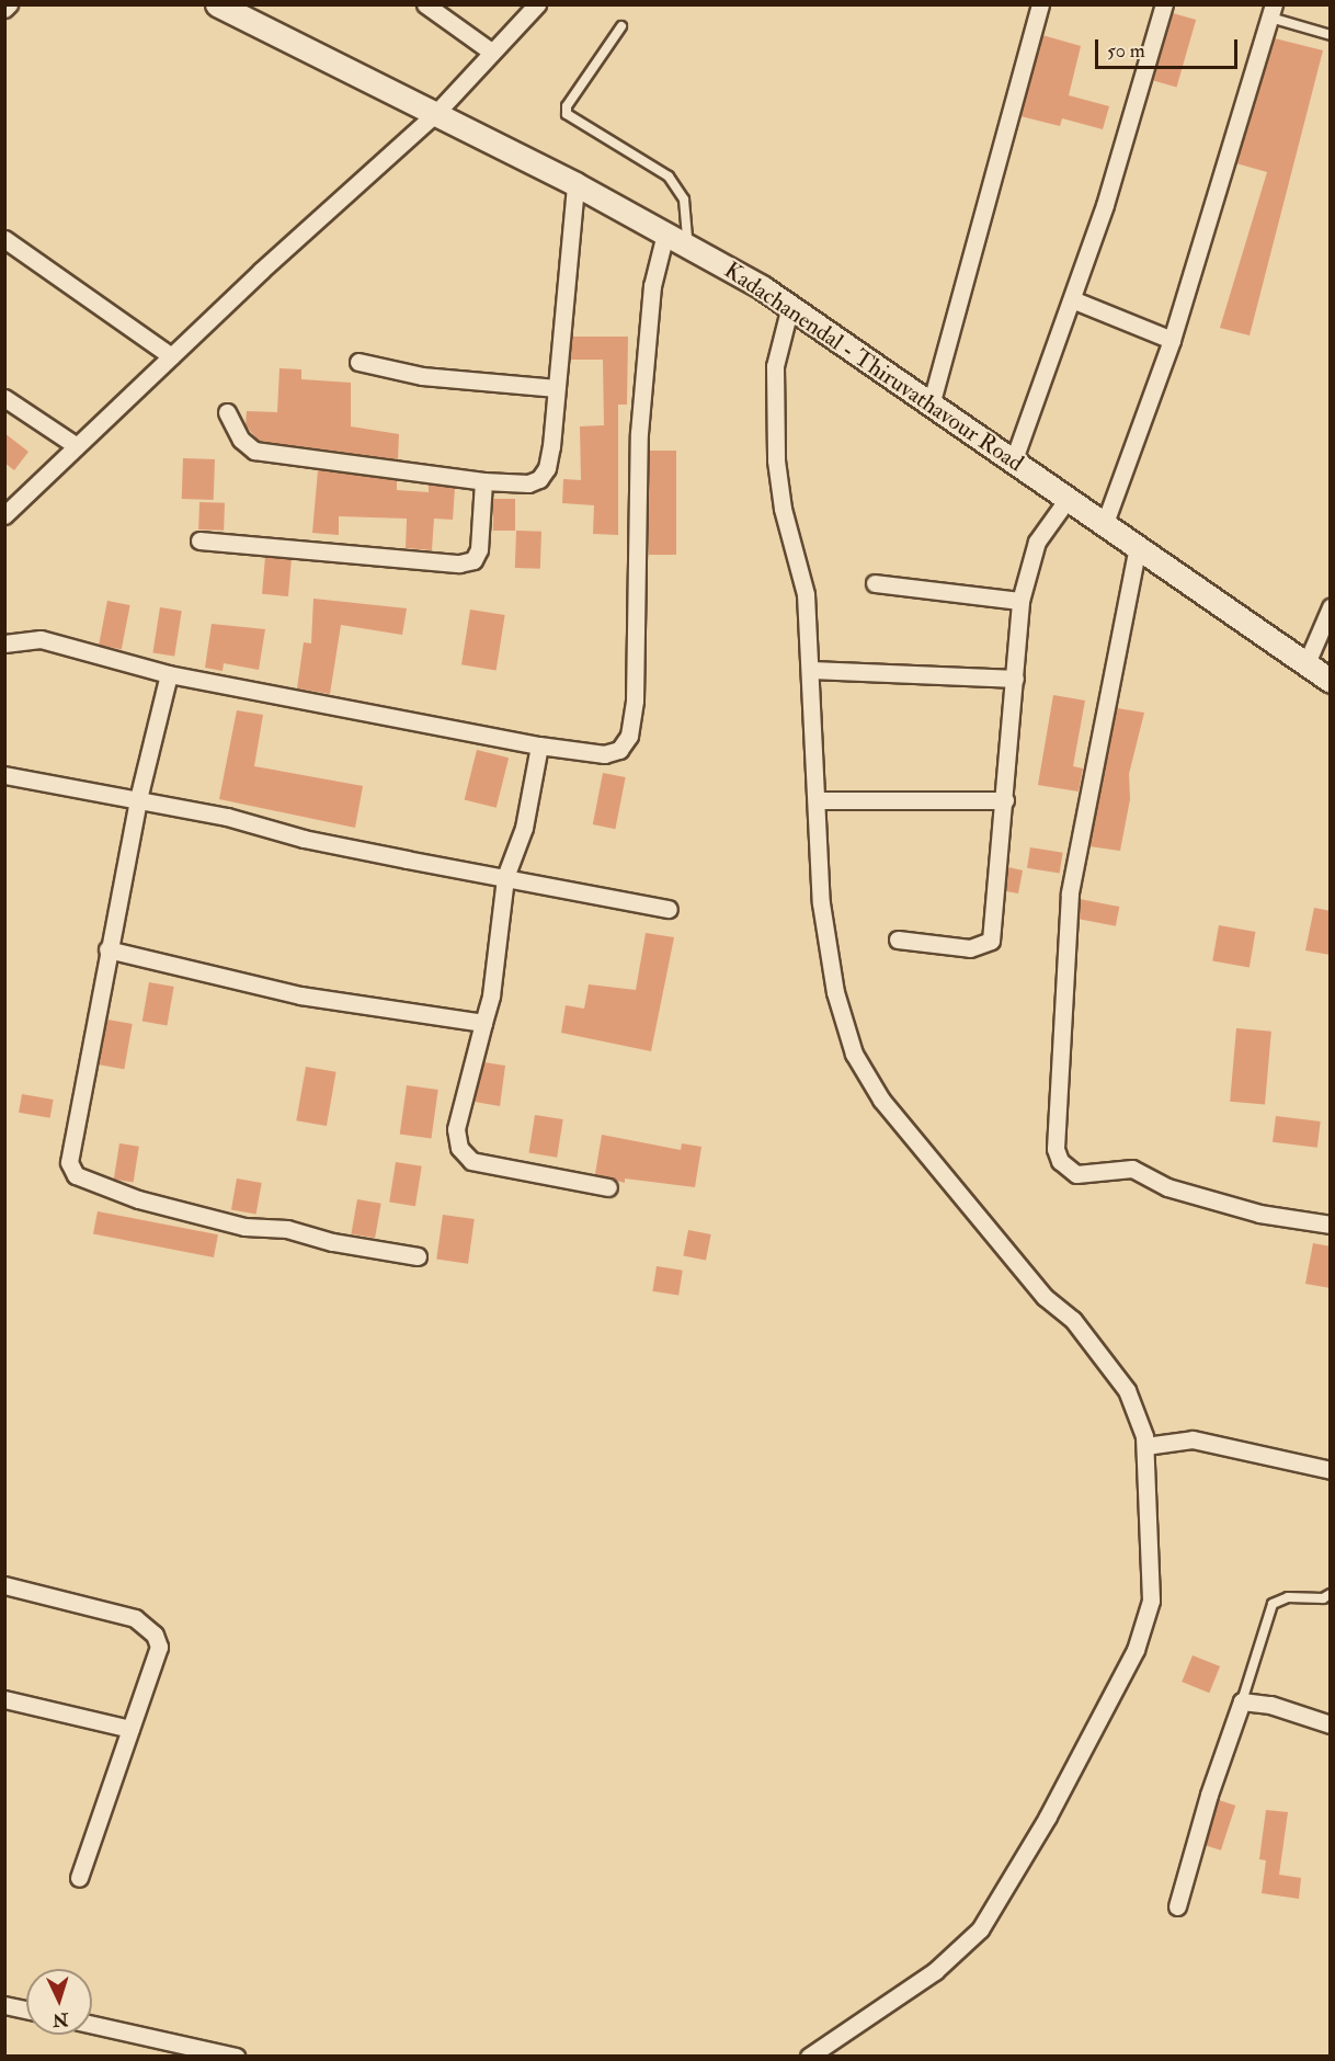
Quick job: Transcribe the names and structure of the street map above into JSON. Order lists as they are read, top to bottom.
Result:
{
  "streets": {
    "main road": ["Kadachanendal - Thiruvathavour Road"]
  },
  "scale_bar": "50 m",
  "north": "bottom"
}
